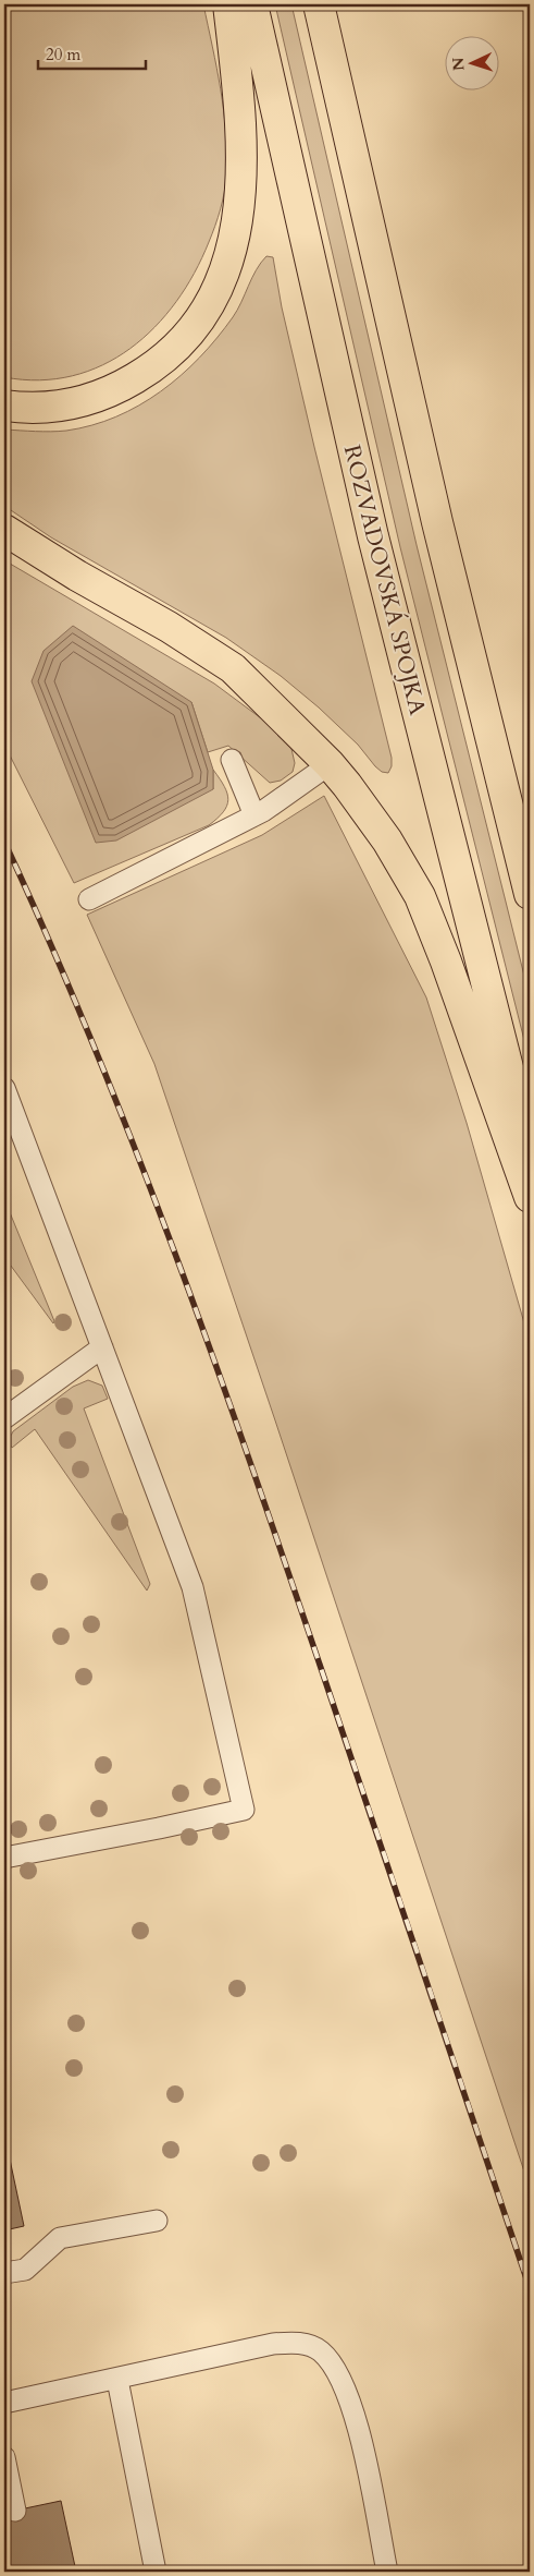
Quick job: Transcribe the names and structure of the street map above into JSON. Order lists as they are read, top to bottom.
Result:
{
  "streets": {
    "highway": ["ROZVADOVSKÁ SPOJKA"]
  },
  "scale_bar": "20 m",
  "north": "left"
}
